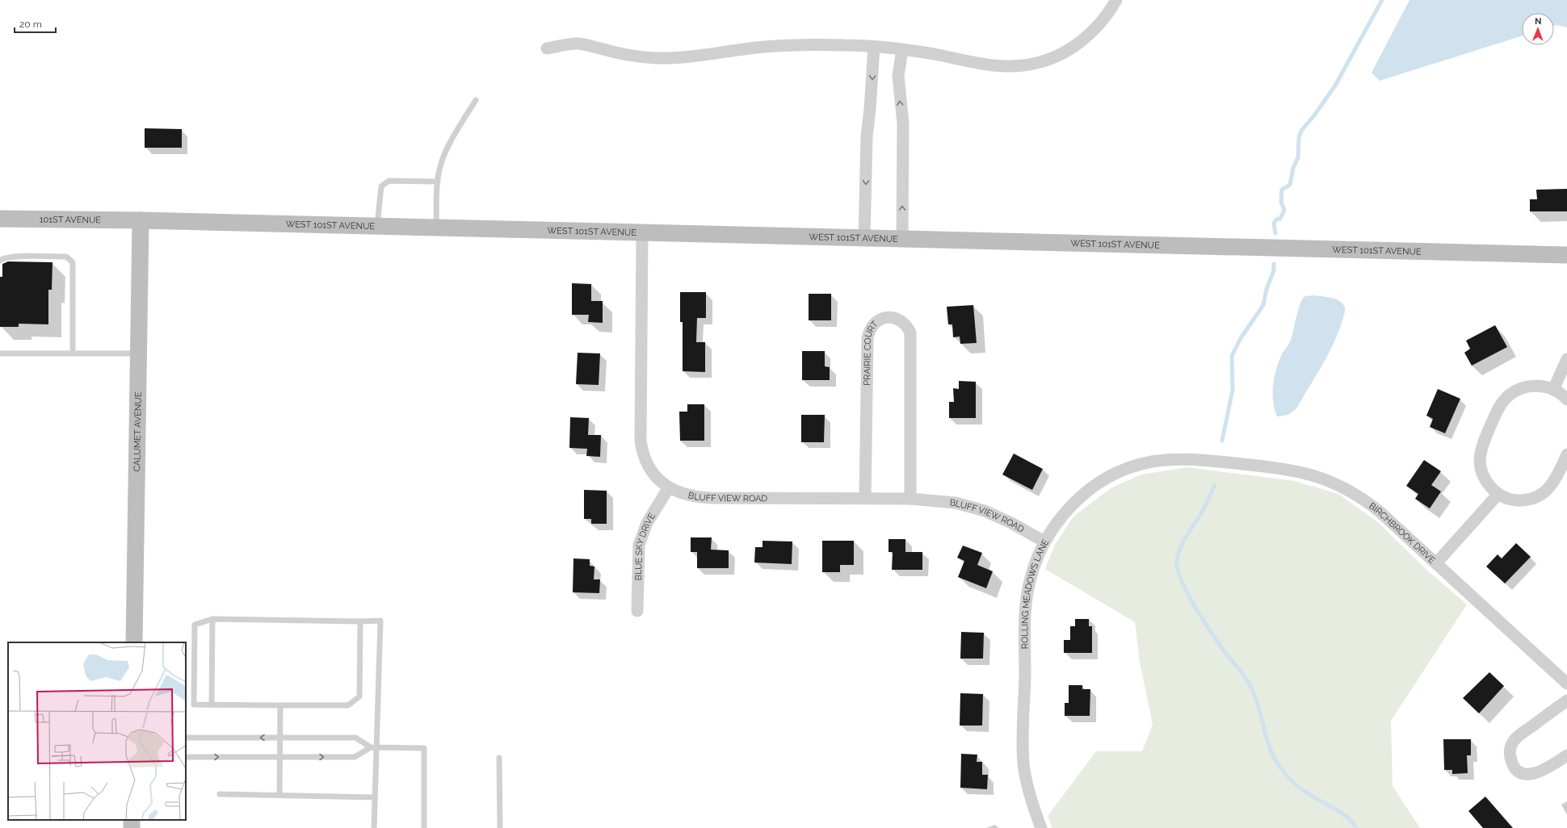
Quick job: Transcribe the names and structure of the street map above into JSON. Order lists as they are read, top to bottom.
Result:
{
  "streets": {
    "street": [
      "101ST AVENUE",
      "WEST 101ST AVENUE",
      "PRAIRIE COURT",
      "CALUMET AVENUE",
      "BLUFF VIEW ROAD",
      "BIRCHBROOK DRIVE",
      "BLUE SKY DRIVE",
      "ROLLING MEADOWS LANE"
    ]
  },
  "crossings": [
    ["101ST AVENUE", "WEST 101ST AVENUE"],
    ["101ST AVENUE", "CALUMET AVENUE"],
    ["WEST 101ST AVENUE", "CALUMET AVENUE"],
    ["WEST 101ST AVENUE", "BLUFF VIEW ROAD"],
    ["PRAIRIE COURT", "BLUFF VIEW ROAD"],
    ["BLUFF VIEW ROAD", "BLUE SKY DRIVE"],
    ["BLUFF VIEW ROAD", "ROLLING MEADOWS LANE"],
    ["BIRCHBROOK DRIVE", "ROLLING MEADOWS LANE"]
  ],
  "scale_bar": "20 m",
  "north": "top"
}
